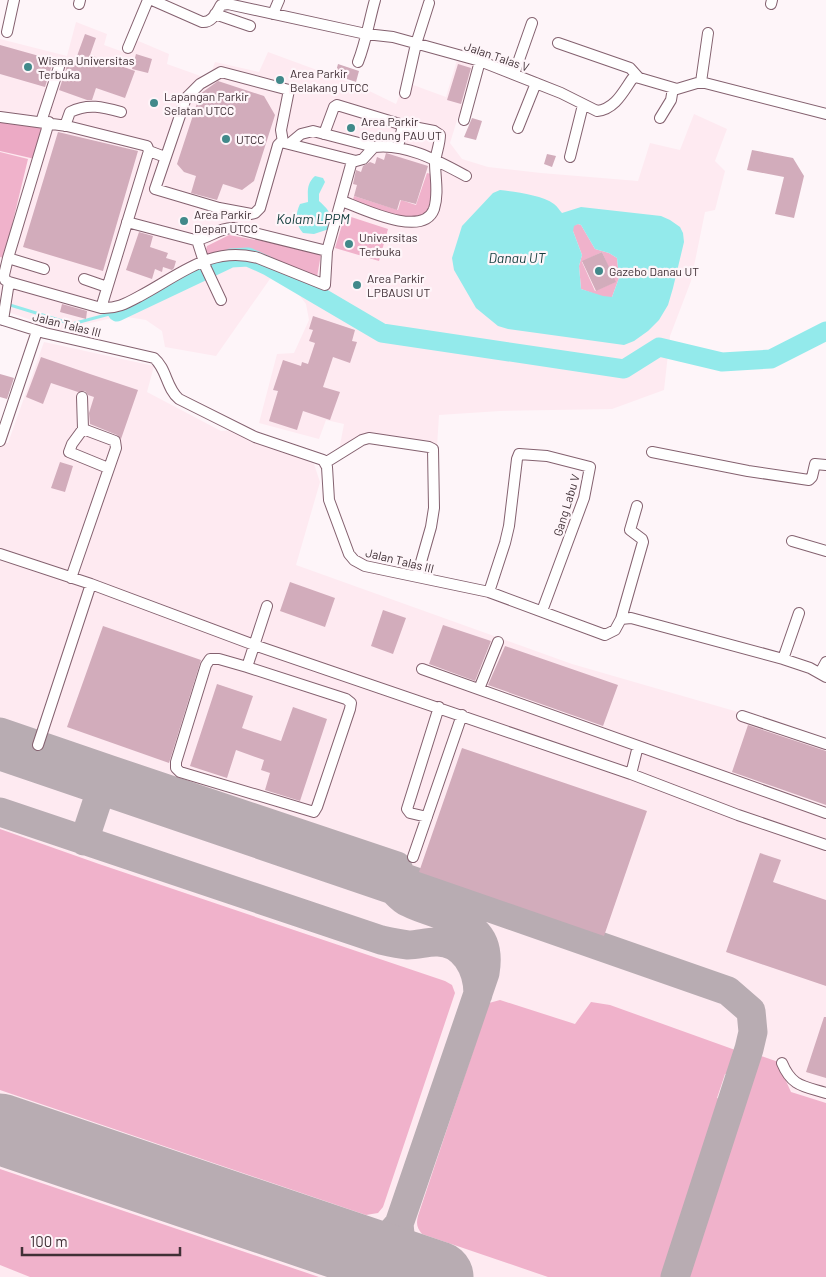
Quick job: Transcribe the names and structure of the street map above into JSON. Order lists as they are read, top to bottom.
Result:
{
  "streets": {
    "street": ["Jalan Talas V", "Jalan Talas III", "Gang Labu V"]
  },
  "crossings": [
    ["Jalan Talas III", "Gang Labu V"]
  ],
  "water": ["Kolam LPPM", "Danau UT"],
  "places": [
    "Wisma Universitas Terbuka",
    "Area Parkir Belakang UTCC",
    "Lapangan Parkir Selatan UTCC",
    "Area Parkir Gedung PAU UT",
    "UTCC",
    "Area Parkir Depan UTCC",
    "Universitas Terbuka",
    "Gazebo Danau UT",
    "Area Parkir LPBAUSI UT"
  ],
  "scale_bar": "100 m"
}
